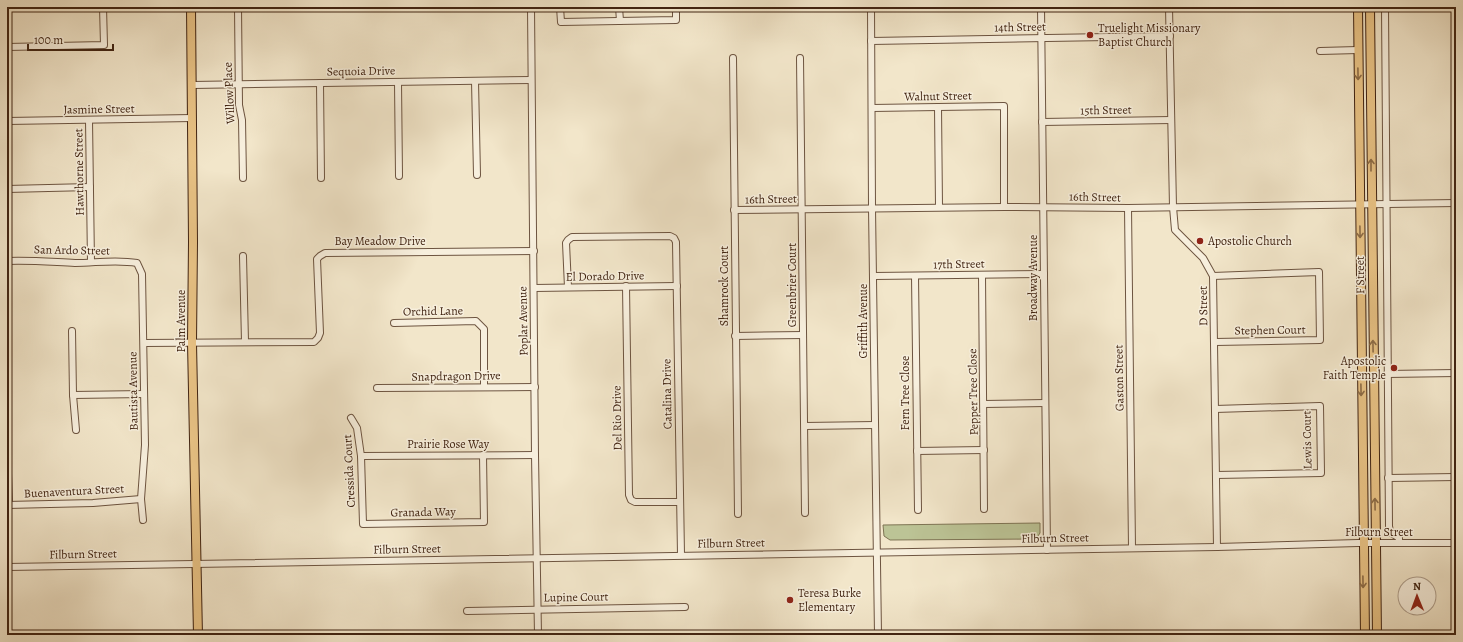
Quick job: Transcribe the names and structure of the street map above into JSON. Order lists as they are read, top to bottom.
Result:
{
  "streets": {
    "main road": ["F Street", "Palm Avenue"],
    "street": [
      "14th Street",
      "Sequoia Drive",
      "Willow Place",
      "Walnut Street",
      "Jasmine Street",
      "15th Street",
      "Hawthorne Street",
      "16th Street",
      "Bay Meadow Drive",
      "San Ardo Street",
      "17th Street",
      "El Dorado Drive",
      "Broadway Avenue",
      "Greenbrier Court",
      "Shamrock Court",
      "D Street",
      "Orchid Lane",
      "Poplar Avenue",
      "Griffith Avenue",
      "Stephen Court",
      "Snapdragon Drive",
      "Gaston Street",
      "Bautista Avenue",
      "Pepper Tree Close",
      "Fern Tree Close",
      "Catalina Drive",
      "Del Rio Drive",
      "Lewis Court",
      "Prairie Rose Way",
      "Cressida Court",
      "Buenaventura Street",
      "Granada Way",
      "Filburn Street",
      "Lupine Court"
    ]
  },
  "crossings": [
    ["14th Street", "Broadway Avenue"],
    ["14th Street", "D Street"],
    ["14th Street", "Griffith Avenue"],
    ["Sequoia Drive", "Willow Place"],
    ["Sequoia Drive", "Palm Avenue"],
    ["Sequoia Drive", "Poplar Avenue"],
    ["Walnut Street", "16th Street"],
    ["Walnut Street", "Griffith Avenue"],
    ["Jasmine Street", "Hawthorne Street"],
    ["Jasmine Street", "Palm Avenue"],
    ["15th Street", "Broadway Avenue"],
    ["15th Street", "D Street"],
    ["Hawthorne Street", "San Ardo Street"],
    ["16th Street", "F Street"],
    ["16th Street", "Broadway Avenue"],
    ["16th Street", "Greenbrier Court"],
    ["16th Street", "Shamrock Court"],
    ["16th Street", "D Street"],
    ["16th Street", "Griffith Avenue"],
    ["16th Street", "Gaston Street"],
    ["Bay Meadow Drive", "Palm Avenue"],
    ["Bay Meadow Drive", "Poplar Avenue"],
    ["Bay Meadow Drive", "Bautista Avenue"],
    ["San Ardo Street", "Bautista Avenue"],
    ["17th Street", "Broadway Avenue"],
    ["17th Street", "Griffith Avenue"],
    ["17th Street", "Pepper Tree Close"],
    ["17th Street", "Fern Tree Close"],
    ["F Street", "Filburn Street"],
    ["El Dorado Drive", "Poplar Avenue"],
    ["El Dorado Drive", "Catalina Drive"],
    ["El Dorado Drive", "Del Rio Drive"],
    ["Broadway Avenue", "Filburn Street"],
    ["D Street", "Stephen Court"],
    ["D Street", "Lewis Court"],
    ["D Street", "Filburn Street"],
    ["Orchid Lane", "Snapdragon Drive"],
    ["Palm Avenue", "Filburn Street"],
    ["Poplar Avenue", "Snapdragon Drive"],
    ["Poplar Avenue", "Prairie Rose Way"],
    ["Poplar Avenue", "Filburn Street"],
    ["Poplar Avenue", "Lupine Court"],
    ["Griffith Avenue", "Filburn Street"],
    ["Gaston Street", "Filburn Street"],
    ["Bautista Avenue", "Buenaventura Street"],
    ["Catalina Drive", "Del Rio Drive"],
    ["Catalina Drive", "Filburn Street"],
    ["Prairie Rose Way", "Cressida Court"],
    ["Prairie Rose Way", "Granada Way"],
    ["Cressida Court", "Granada Way"]
  ],
  "places": [
    "Truelight Missionary Baptist Church",
    "Apostolic Church",
    "Apostolic Faith Temple",
    "Teresa Burke Elementary"
  ],
  "scale_bar": "100 m",
  "north": "top"
}
